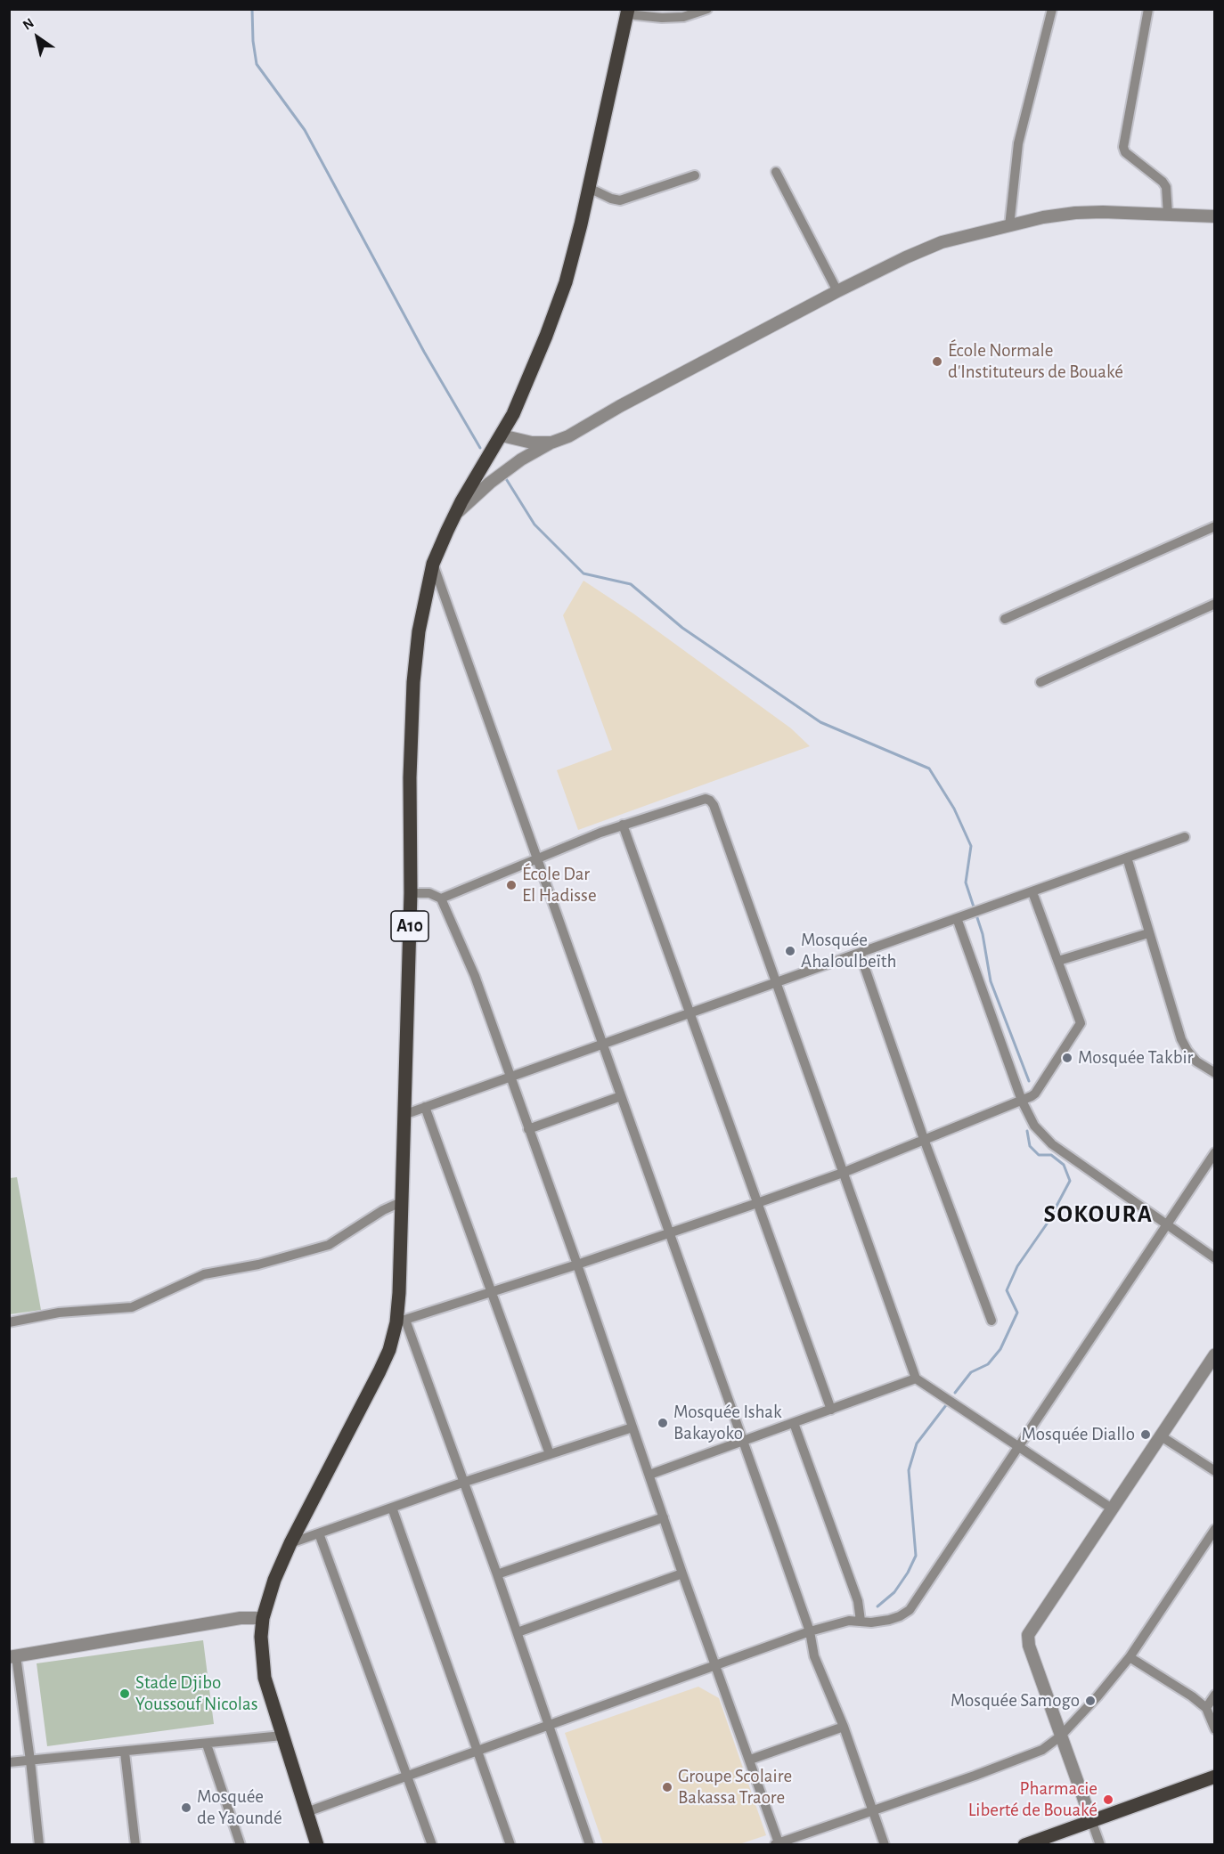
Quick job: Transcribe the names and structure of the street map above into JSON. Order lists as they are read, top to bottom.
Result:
{
  "streets": {
    "main road": ["A10"]
  },
  "districts": ["SOKOURA"],
  "places": [
    "École Normale d'Instituteurs de Bouaké",
    "École Dar El Hadisse",
    "Mosquée Ahaloulbeïth",
    "Mosquée Takbir",
    "Mosquée Ishak Bakayoko",
    "Mosquée Diallo",
    "Stade Djibo Youssouf Nicolas",
    "Mosquée Samogo",
    "Groupe Scolaire Bakassa Traore",
    "Pharmacie Liberté de Bouaké",
    "Mosquée de Yaoundé"
  ],
  "north": "top left"
}
